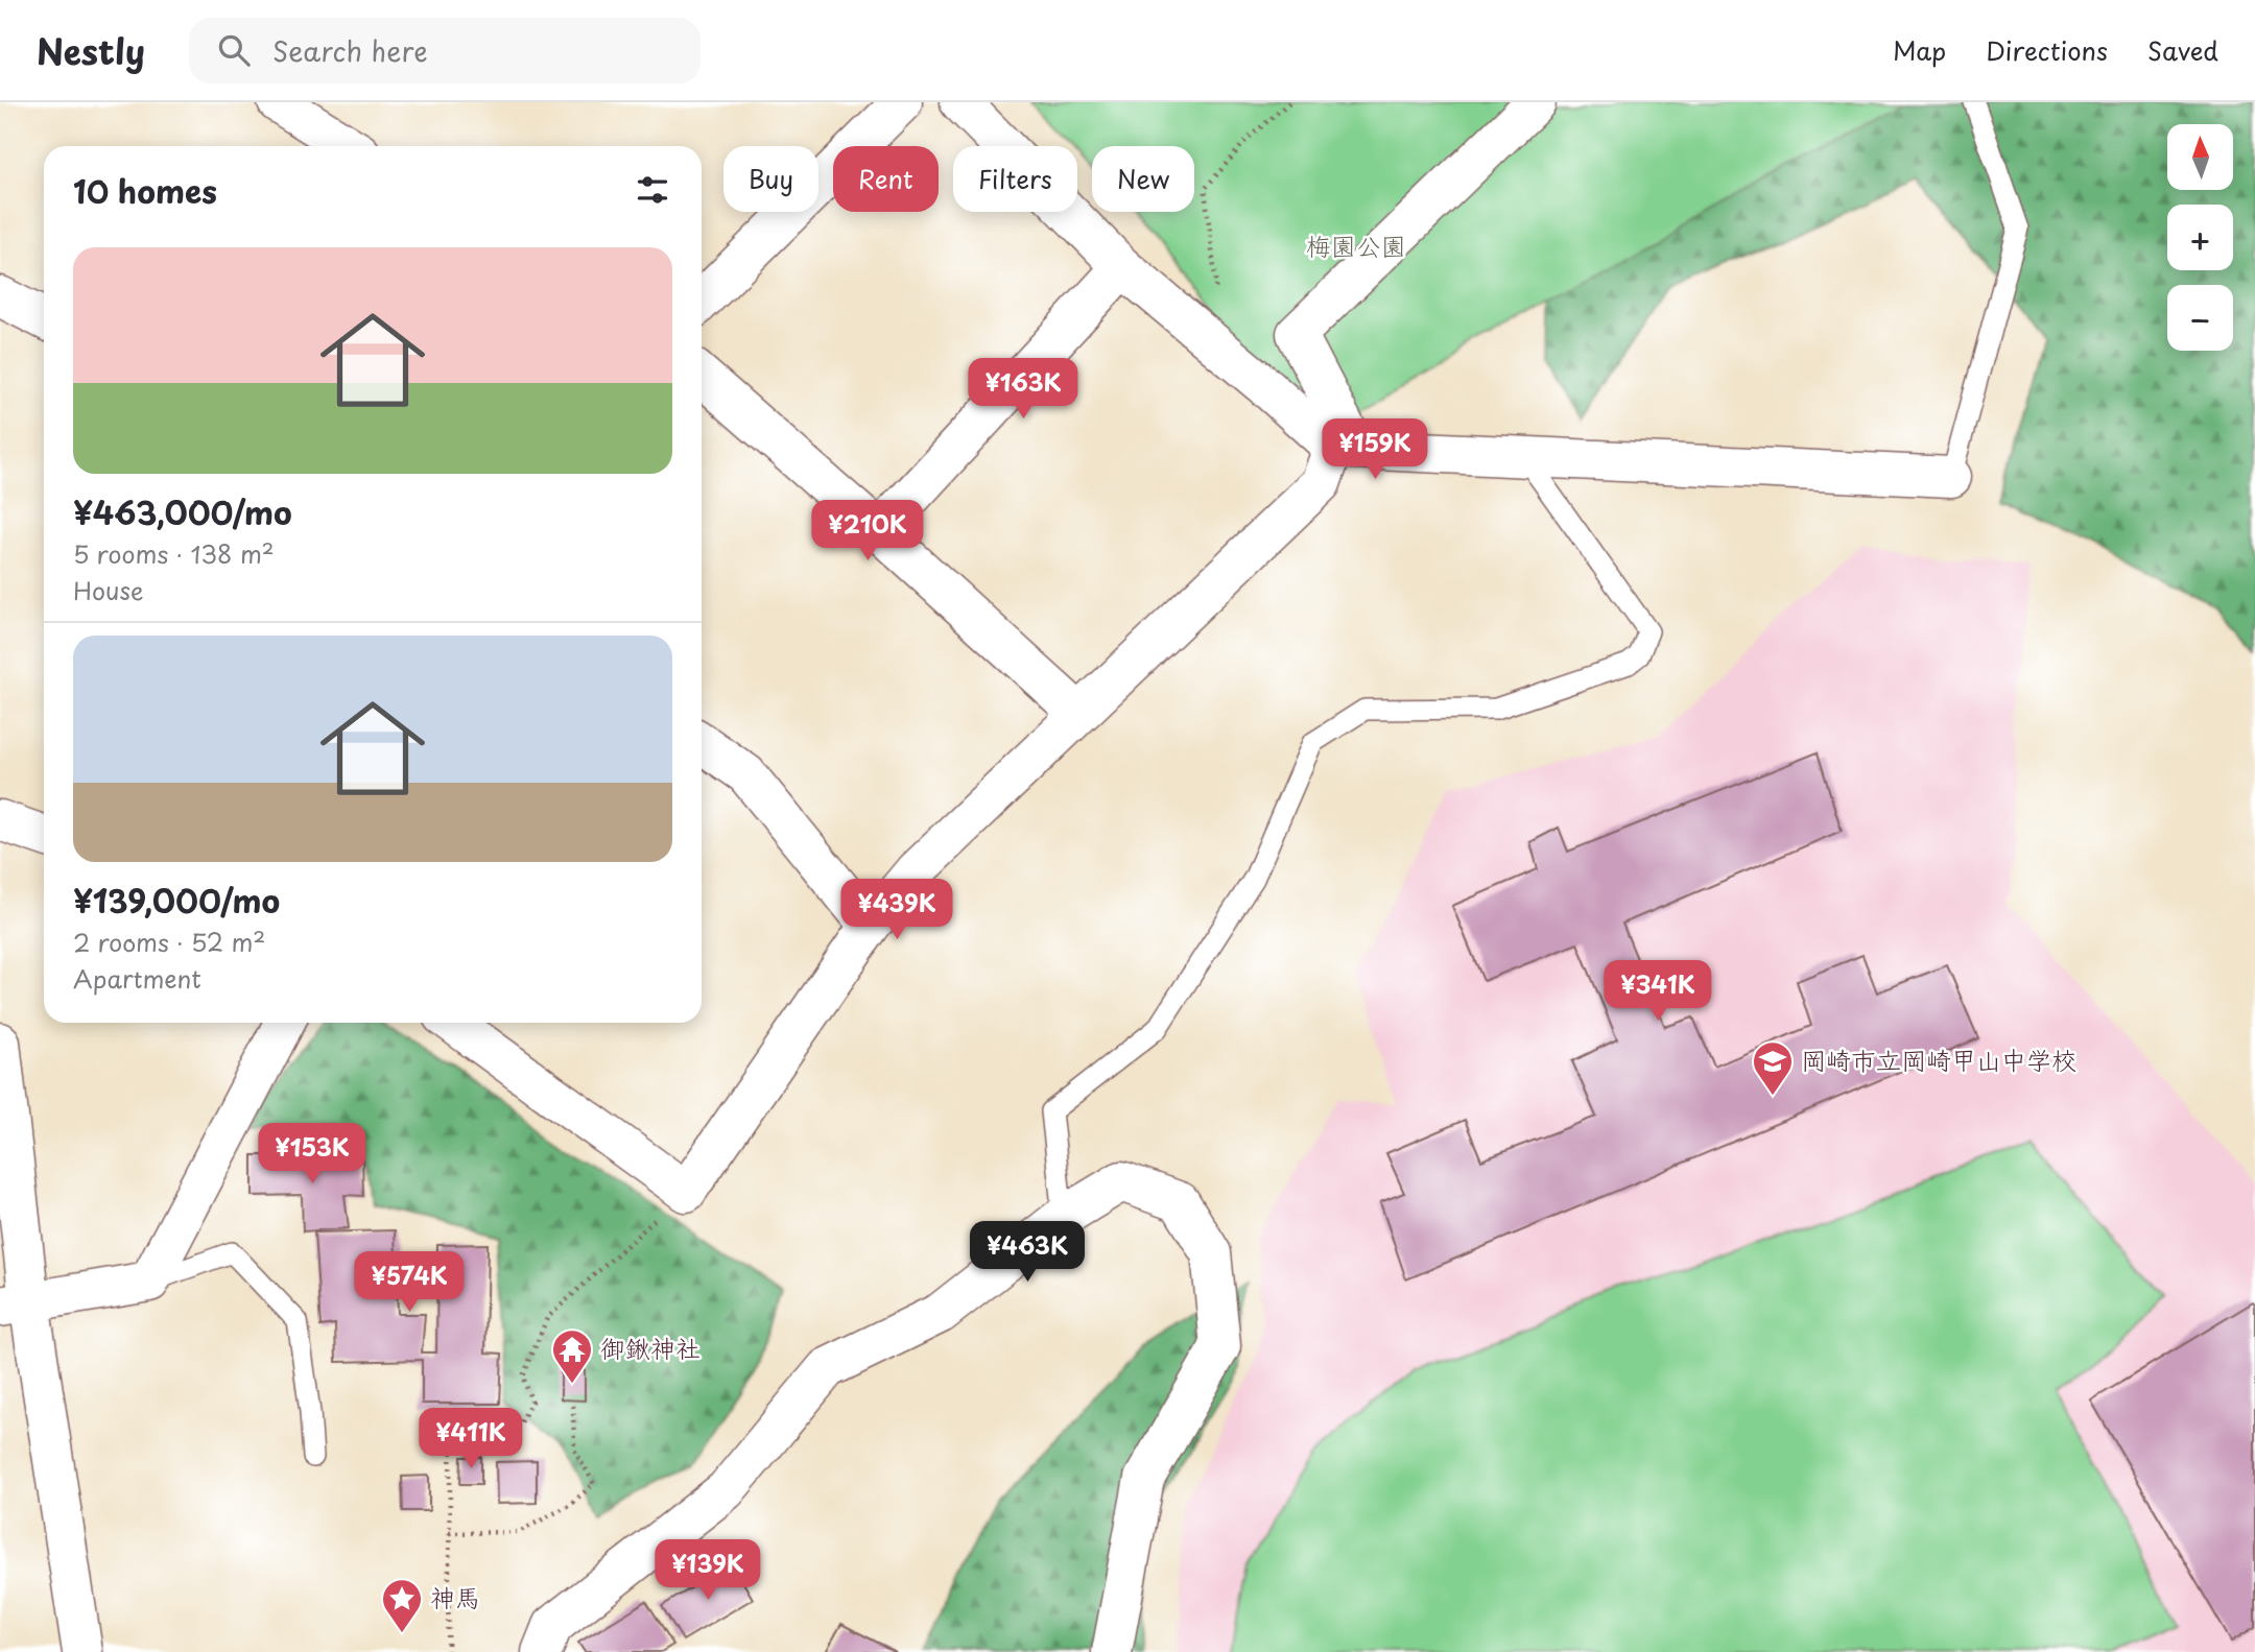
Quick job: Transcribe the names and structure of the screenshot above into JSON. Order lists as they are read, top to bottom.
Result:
{
  "parks": ["梅園公園"],
  "places": {
    "school or university": ["岡崎市立岡崎甲山中学校"],
    "temple": ["御鍬神社"],
    "place": ["神馬"]
  },
  "north": "top",
  "page": {
    "header": "Nestly",
    "search": "Search here",
    "nav": ["Map", "Directions", "Saved"],
    "map_buttons": ["+", "−"],
    "chip": [
      "Buy",
      "Rent",
      "Filters",
      "New"
    ],
    "heading": "10 homes",
    "list": [
      {
        "name": "¥463,000/mo",
        "note": "5 rooms · 138 m² · House"
      },
      {
        "name": "¥139,000/mo",
        "note": "2 rooms · 52 m² · Apartment"
      }
    ],
    "price": [
      "¥163K",
      "¥159K",
      "¥210K",
      "¥439K",
      "¥341K",
      "¥153K",
      "¥463K",
      "¥574K",
      "¥411K",
      "¥139K"
    ]
  }
}
